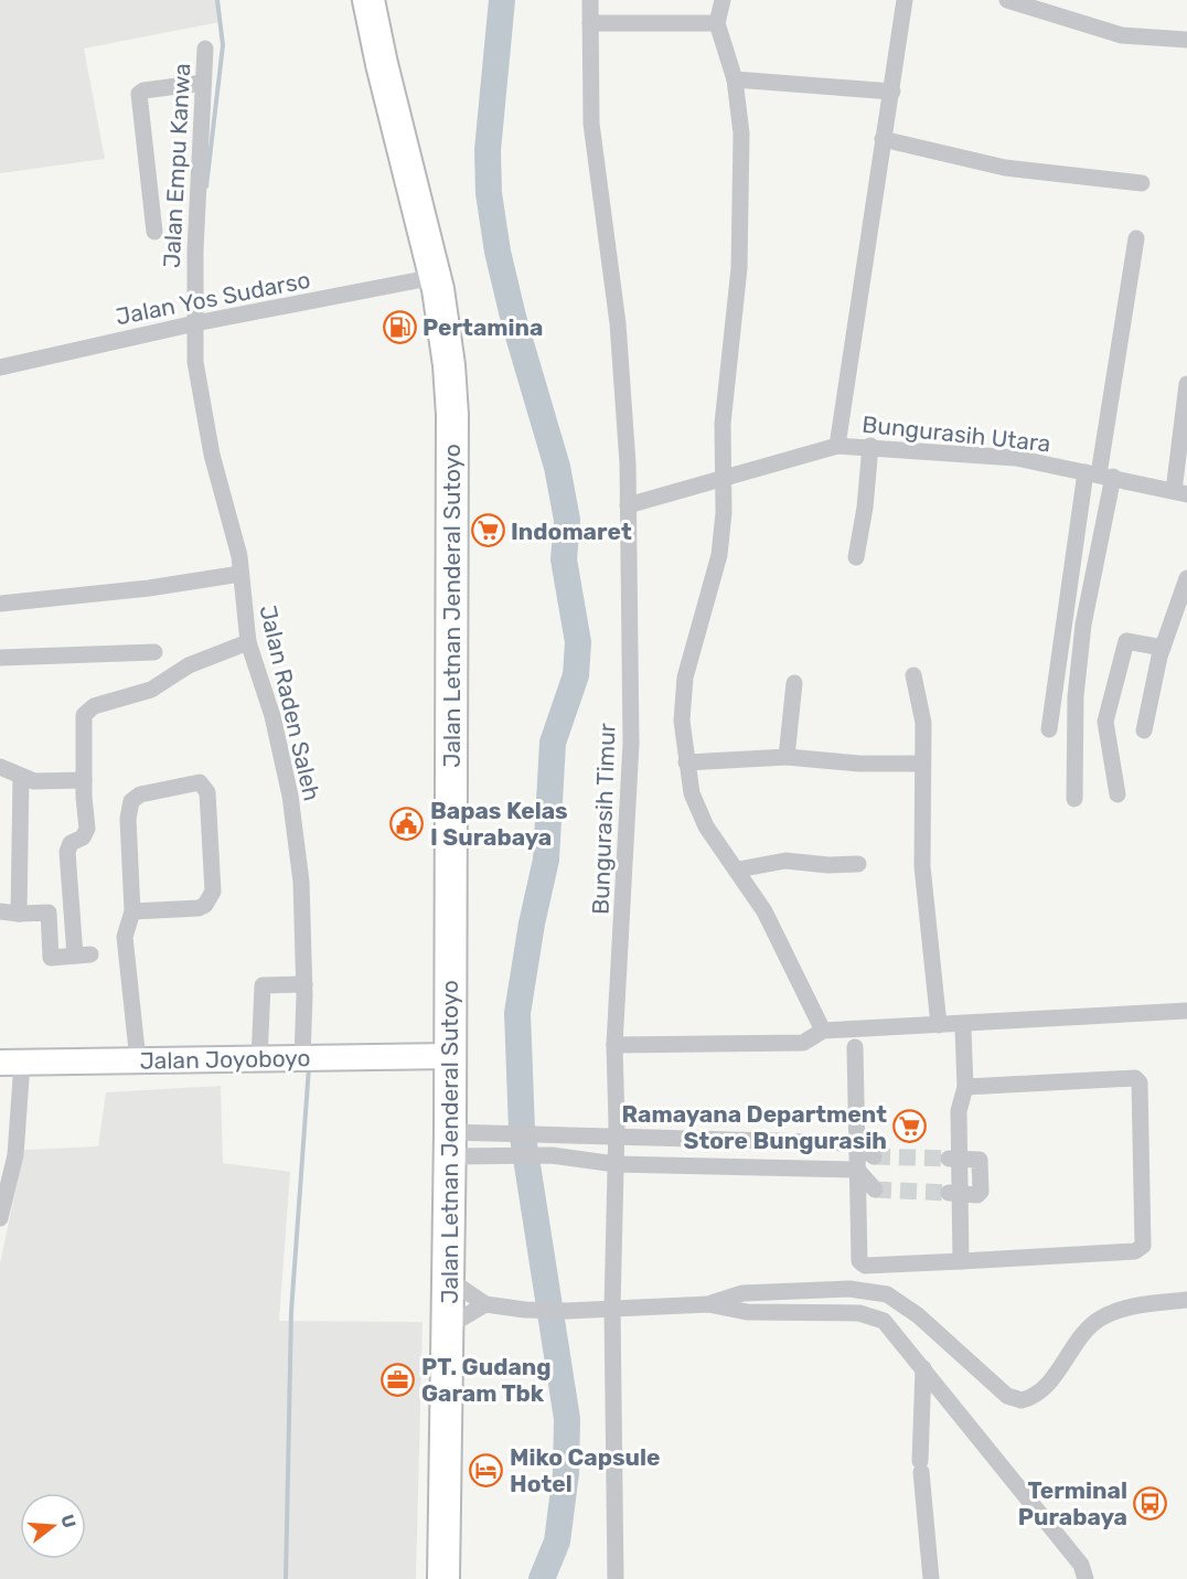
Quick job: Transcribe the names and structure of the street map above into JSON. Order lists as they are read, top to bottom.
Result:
{
  "streets": {
    "highway": ["Jalan Letnan Jenderal Sutoyo"],
    "street": [
      "Jalan Empu Kanwa",
      "Jalan Yos Sudarso",
      "Bungurasih Utara",
      "Jalan Raden Saleh",
      "Bungurasih Timur",
      "Jalan Joyoboyo"
    ]
  },
  "crossings": [
    ["Jalan Empu Kanwa", "Jalan Yos Sudarso"],
    ["Jalan Empu Kanwa", "Jalan Raden Saleh"],
    ["Jalan Yos Sudarso", "Jalan Letnan Jenderal Sutoyo"],
    ["Jalan Yos Sudarso", "Jalan Raden Saleh"],
    ["Bungurasih Utara", "Bungurasih Timur"],
    ["Jalan Letnan Jenderal Sutoyo", "Jalan Joyoboyo"],
    ["Jalan Raden Saleh", "Jalan Joyoboyo"]
  ],
  "places": {
    "fuel station": ["Pertamina"],
    "supermarket": ["Indomaret", "Ramayana Department Store Bungurasih"],
    "public building": ["Bapas Kelas I Surabaya"],
    "office": ["PT. Gudang Garam Tbk"],
    "hotel": ["Miko Capsule Hotel"],
    "bus stop": ["Terminal Purabaya"]
  },
  "north": "right"
}
